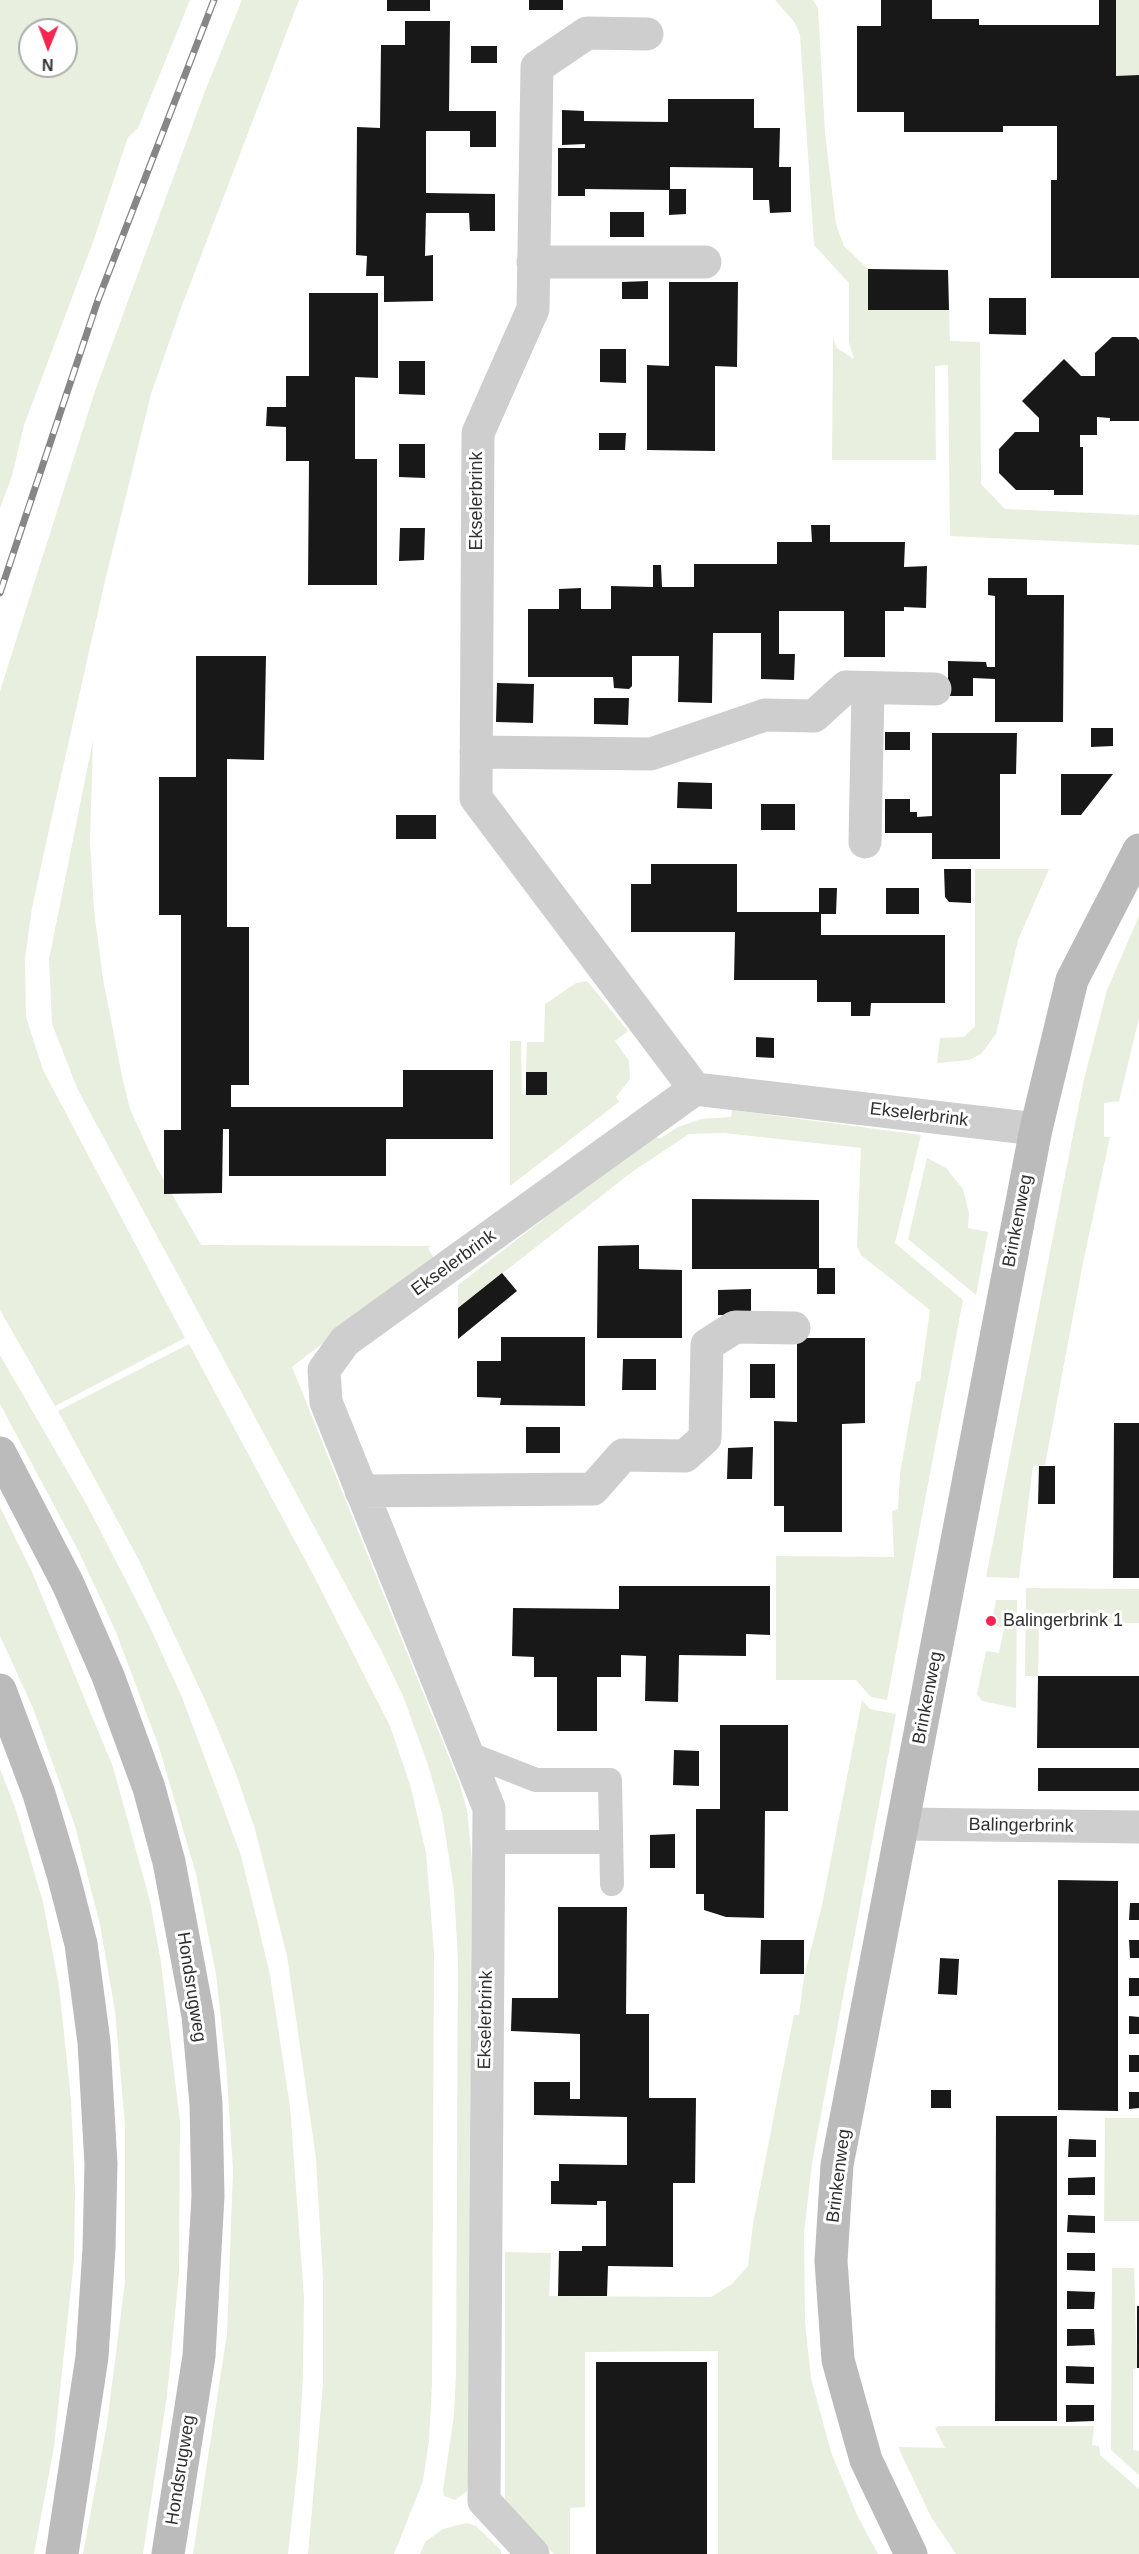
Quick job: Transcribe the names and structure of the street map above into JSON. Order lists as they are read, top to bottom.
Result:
{
  "streets": {
    "main road": ["Brinkenweg", "Hondsrugweg"],
    "street": ["Ekselerbrink", "Balingerbrink"]
  },
  "crossings": [
    ["Ekselerbrink", "Brinkenweg"],
    ["Brinkenweg", "Balingerbrink"]
  ],
  "places": ["Balingerbrink 1"],
  "north": "bottom"
}
